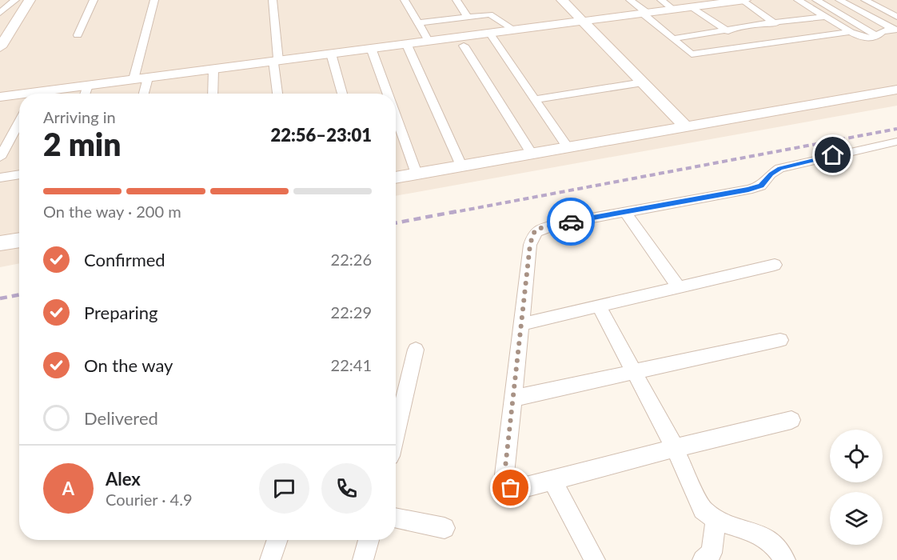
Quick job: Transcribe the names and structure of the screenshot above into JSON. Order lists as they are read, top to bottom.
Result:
{
  "page": {
    "heading": ["2 min", "Arriving in", "22:56–23:01"],
    "panel": ["Alex", "Courier · 4.9"],
    "bar": "On the way · 200 m",
    "list": [
      ["Confirmed", "22:26"],
      ["Preparing", "22:29"],
      ["On the way", "22:41"],
      "Delivered"
    ],
    "round": "A"
  }
}
